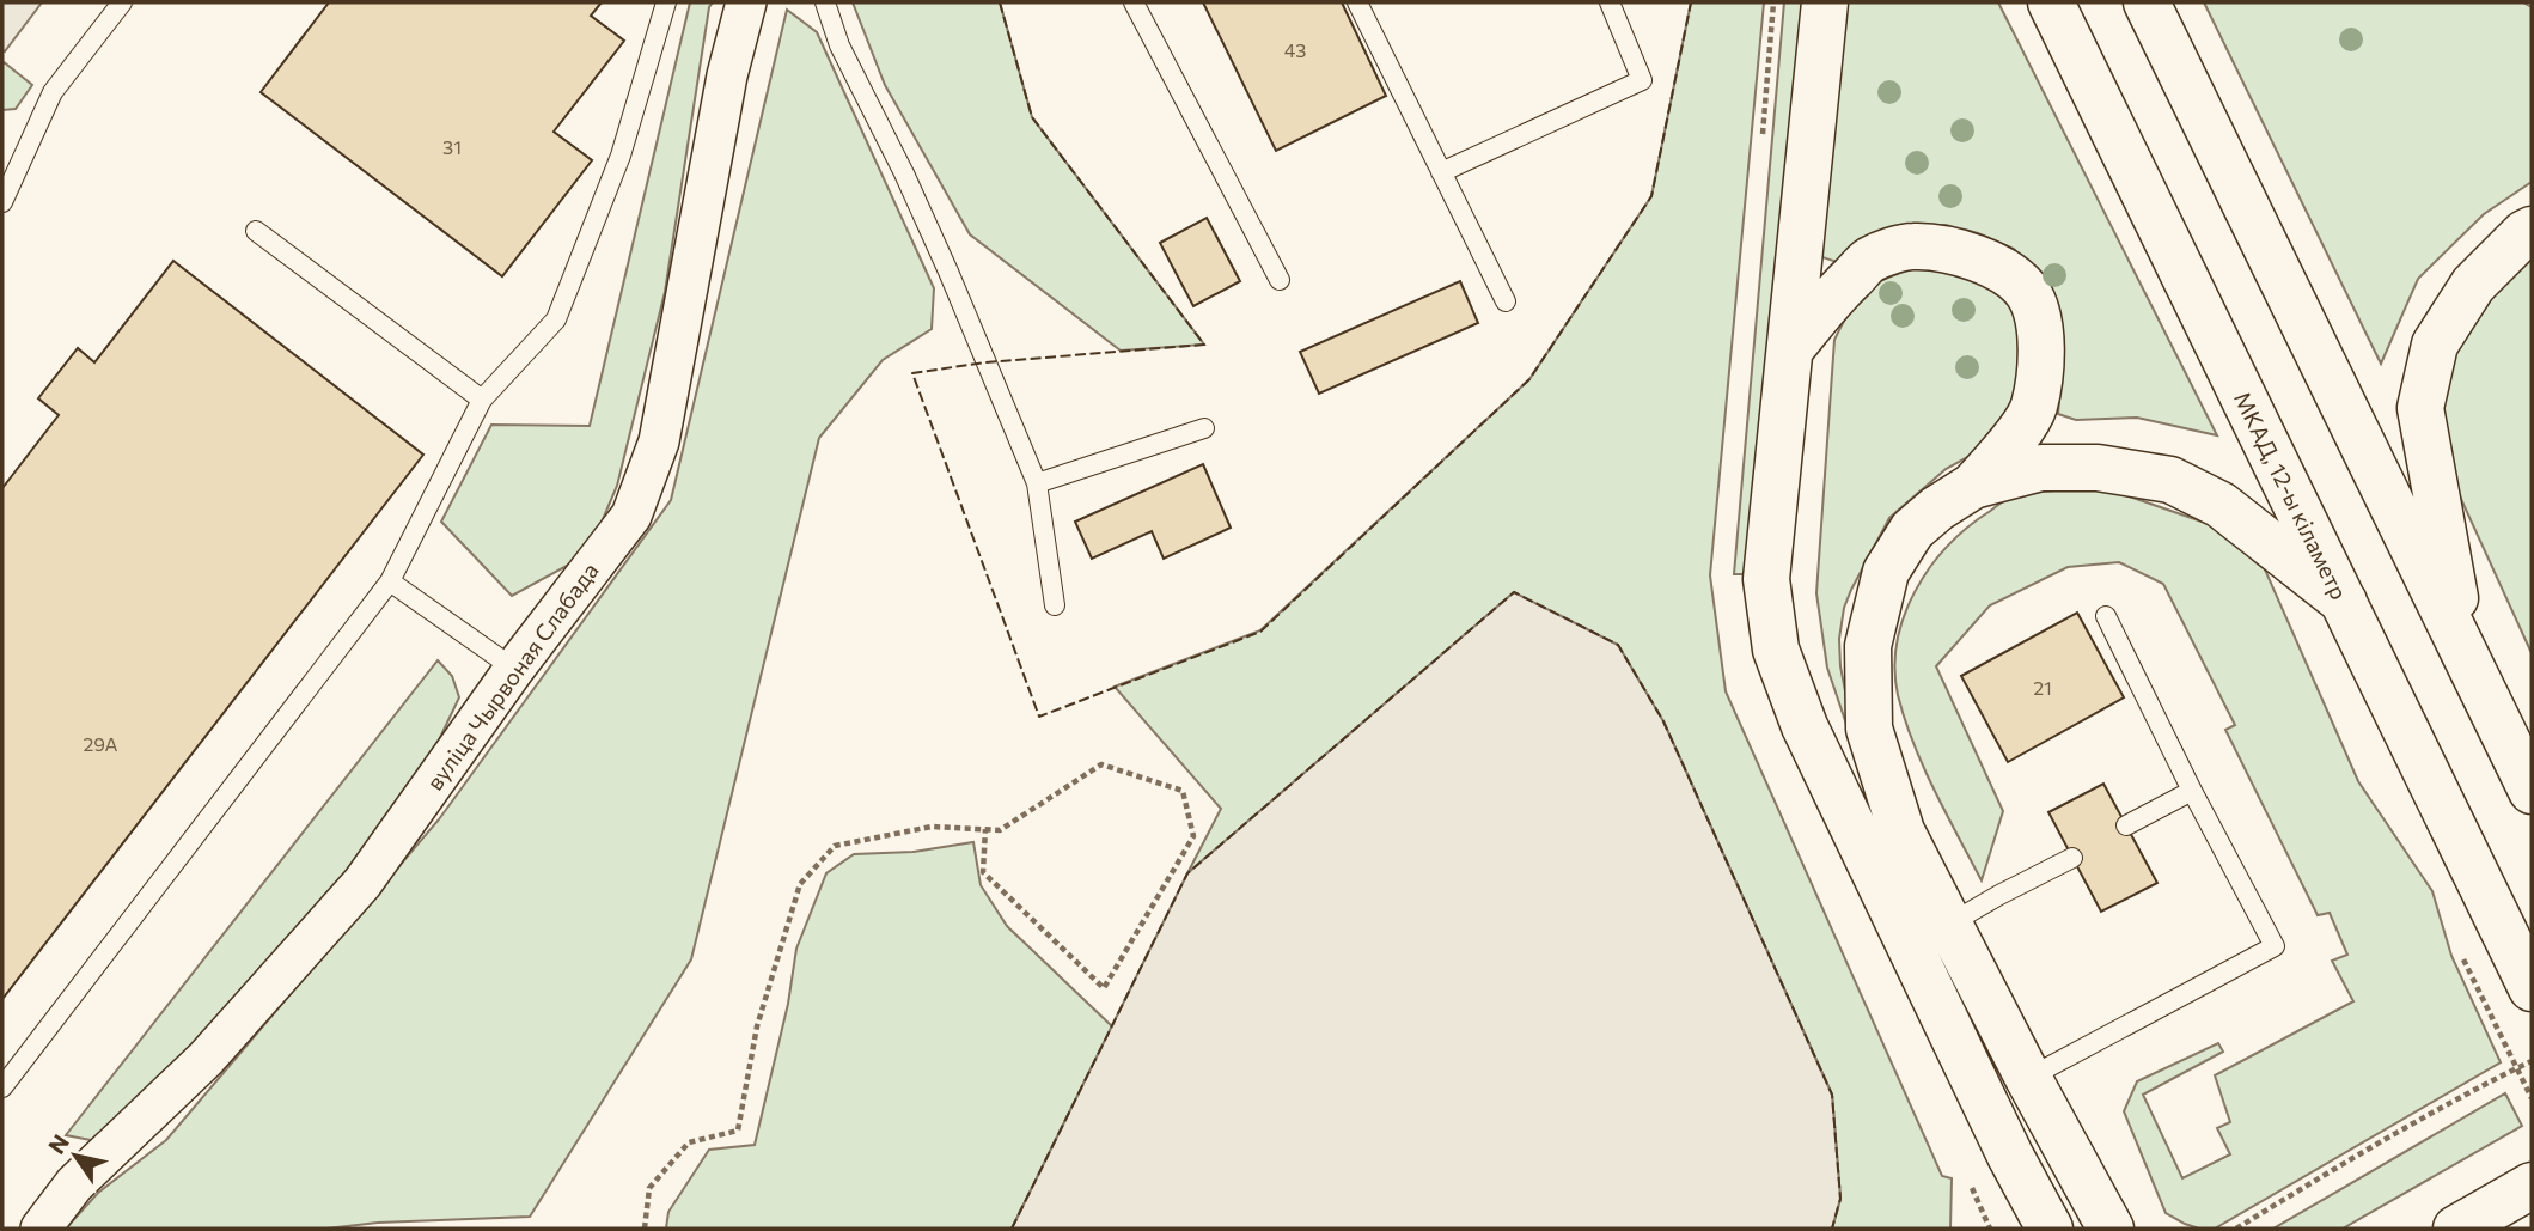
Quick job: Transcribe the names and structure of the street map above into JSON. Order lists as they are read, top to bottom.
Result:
{
  "streets": {
    "main road": ["МКАД, 12-ы кіламетр"],
    "street": ["вуліца Чырвоная Слабада"]
  },
  "house_numbers": [
    "43",
    "31",
    "21",
    "29А"
  ],
  "north": "top left"
}
